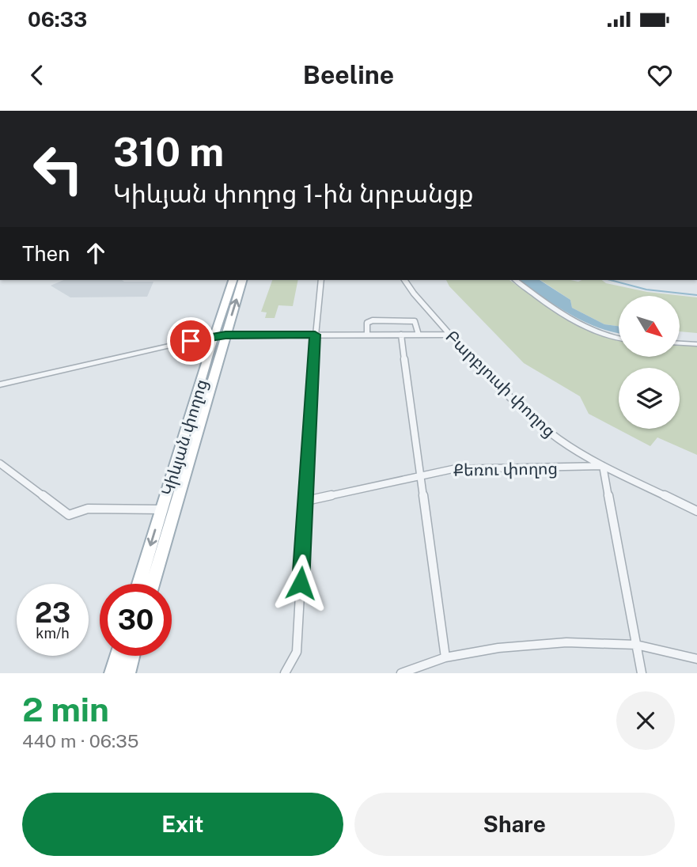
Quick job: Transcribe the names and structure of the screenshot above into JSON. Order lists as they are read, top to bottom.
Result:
{
  "streets": {
    "main road": ["Կիևյան փողոց"],
    "street": ["Բարբյուսի փողոց", "Քեռու փողոց"]
  },
  "crossings": [
    ["Բարբյուսի փողոց", "Քեռու փողոց"]
  ],
  "north": "bottom right",
  "page": {
    "status": "06:33",
    "header": "Beeline",
    "turn": ["310 m", "Կիևյան փողոց 1-ին նրբանցք"],
    "then": "Then",
    "speed": "23 km/h",
    "limit": "30",
    "heading": ["2 min", "440 m · 06:35"],
    "buttons": ["Exit", "Share"]
  }
}
